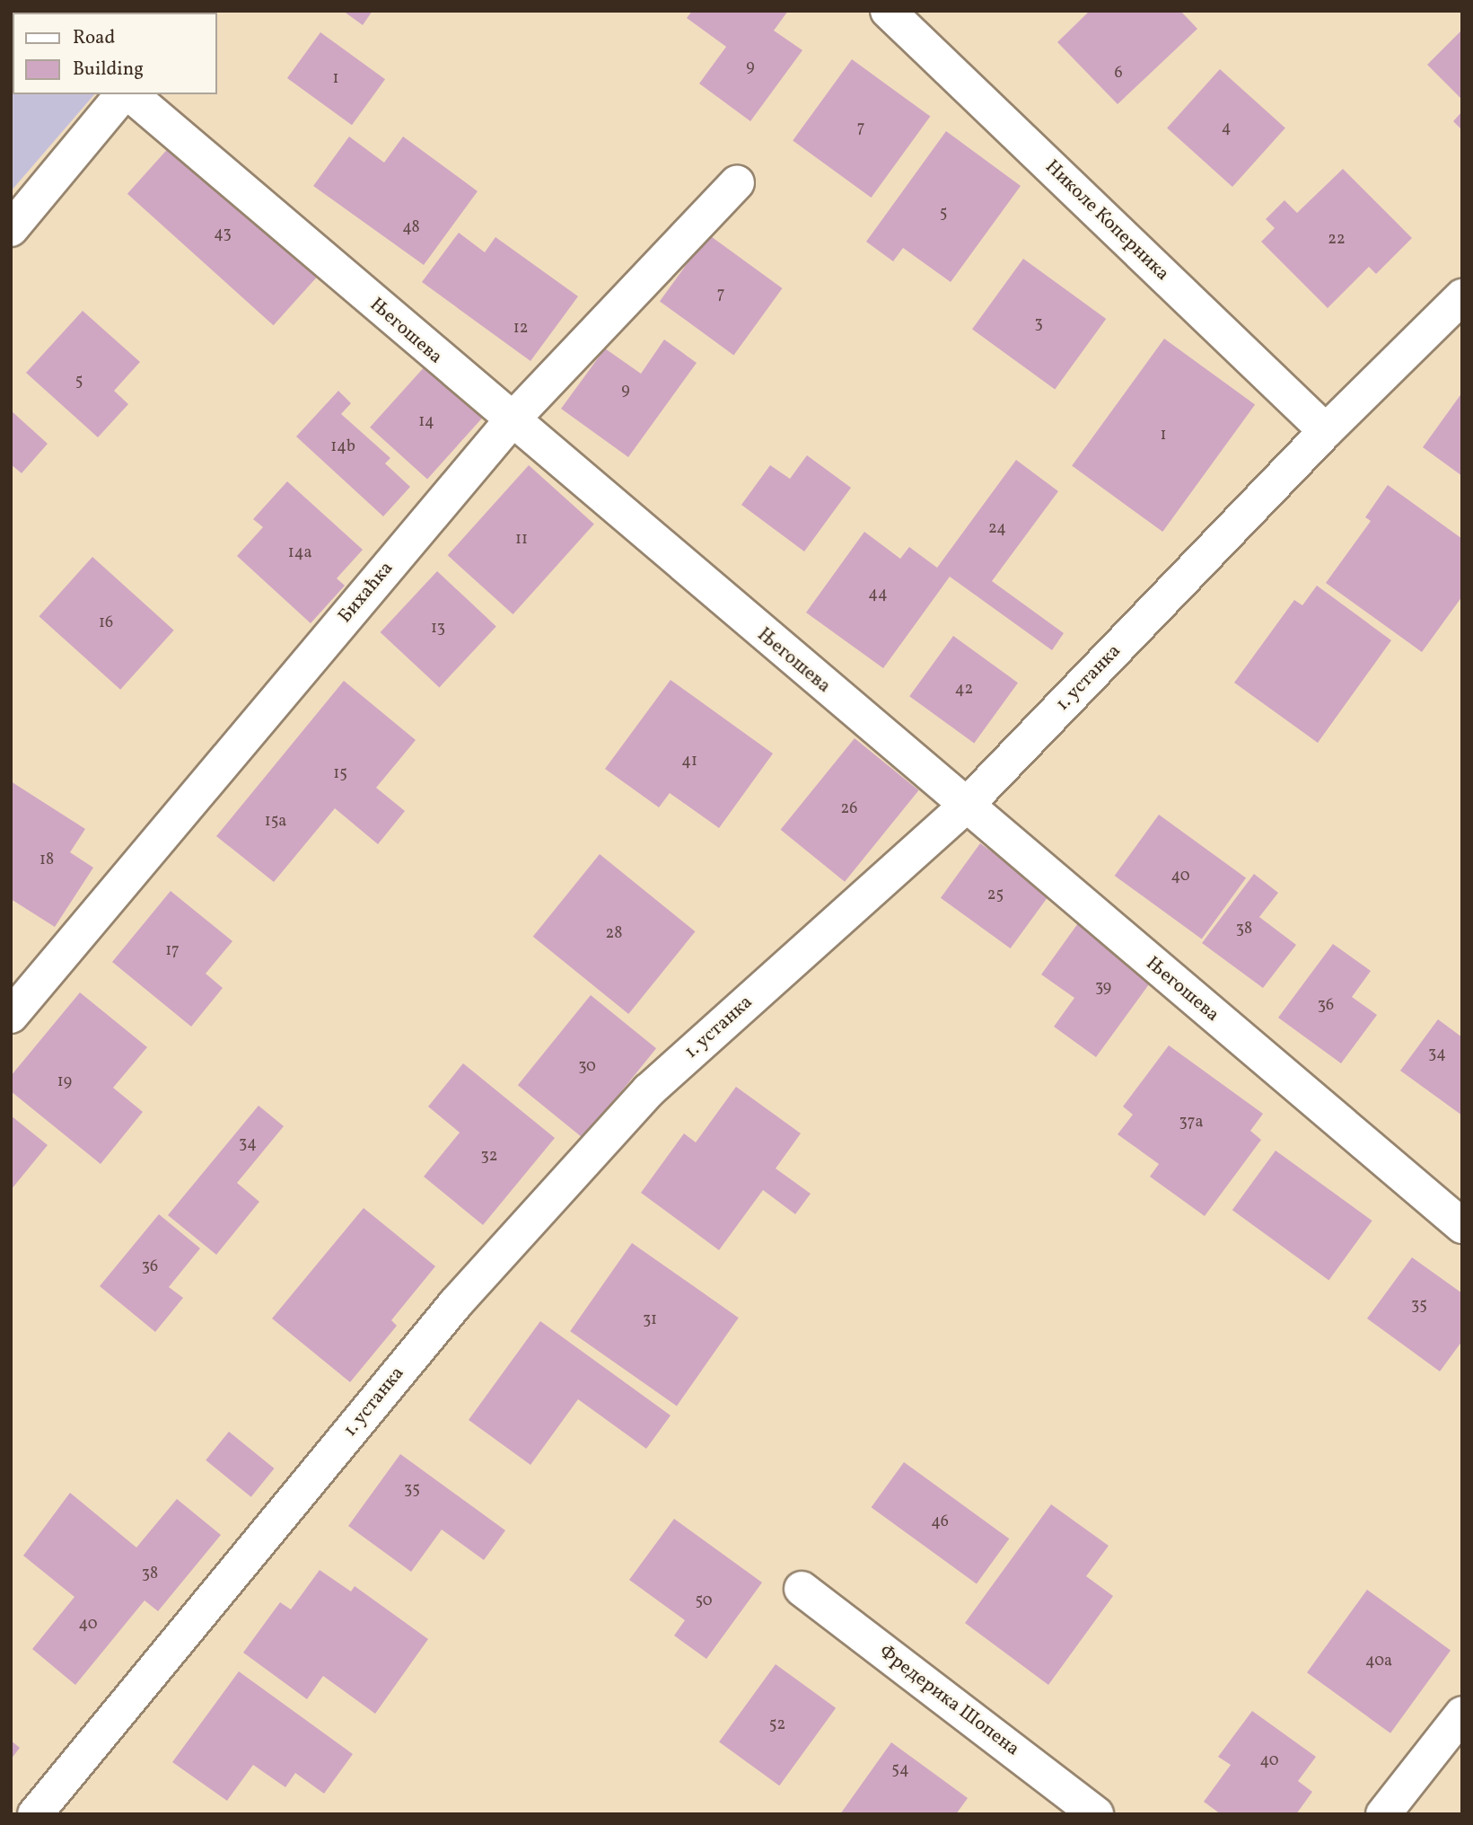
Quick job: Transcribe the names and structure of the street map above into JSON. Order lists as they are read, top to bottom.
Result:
{
  "streets": {
    "street": [
      "Николе Коперника",
      "Његошева",
      "Бихаћка",
      "1. устанка",
      "Фредерика Шопена"
    ]
  },
  "crossings": [
    ["Николе Коперника", "1. устанка"],
    ["Његошева", "Бихаћка"],
    ["Његошева", "1. устанка"]
  ],
  "house_numbers": [
    "9",
    "6",
    "1",
    "7",
    "4",
    "5",
    "48",
    "43",
    "22",
    "7",
    "3",
    "12",
    "5",
    "9",
    "14",
    "1",
    "14b",
    "24",
    "11",
    "14a",
    "44",
    "16",
    "13",
    "42",
    "41",
    "15",
    "26",
    "15a",
    "18",
    "40",
    "25",
    "38",
    "28",
    "17",
    "39",
    "36",
    "34",
    "30",
    "19",
    "37a",
    "34",
    "32",
    "36",
    "35",
    "31",
    "35",
    "46",
    "38",
    "50",
    "40",
    "40a",
    "52",
    "40",
    "54"
  ],
  "legend": ["Road", "Building"]
}
